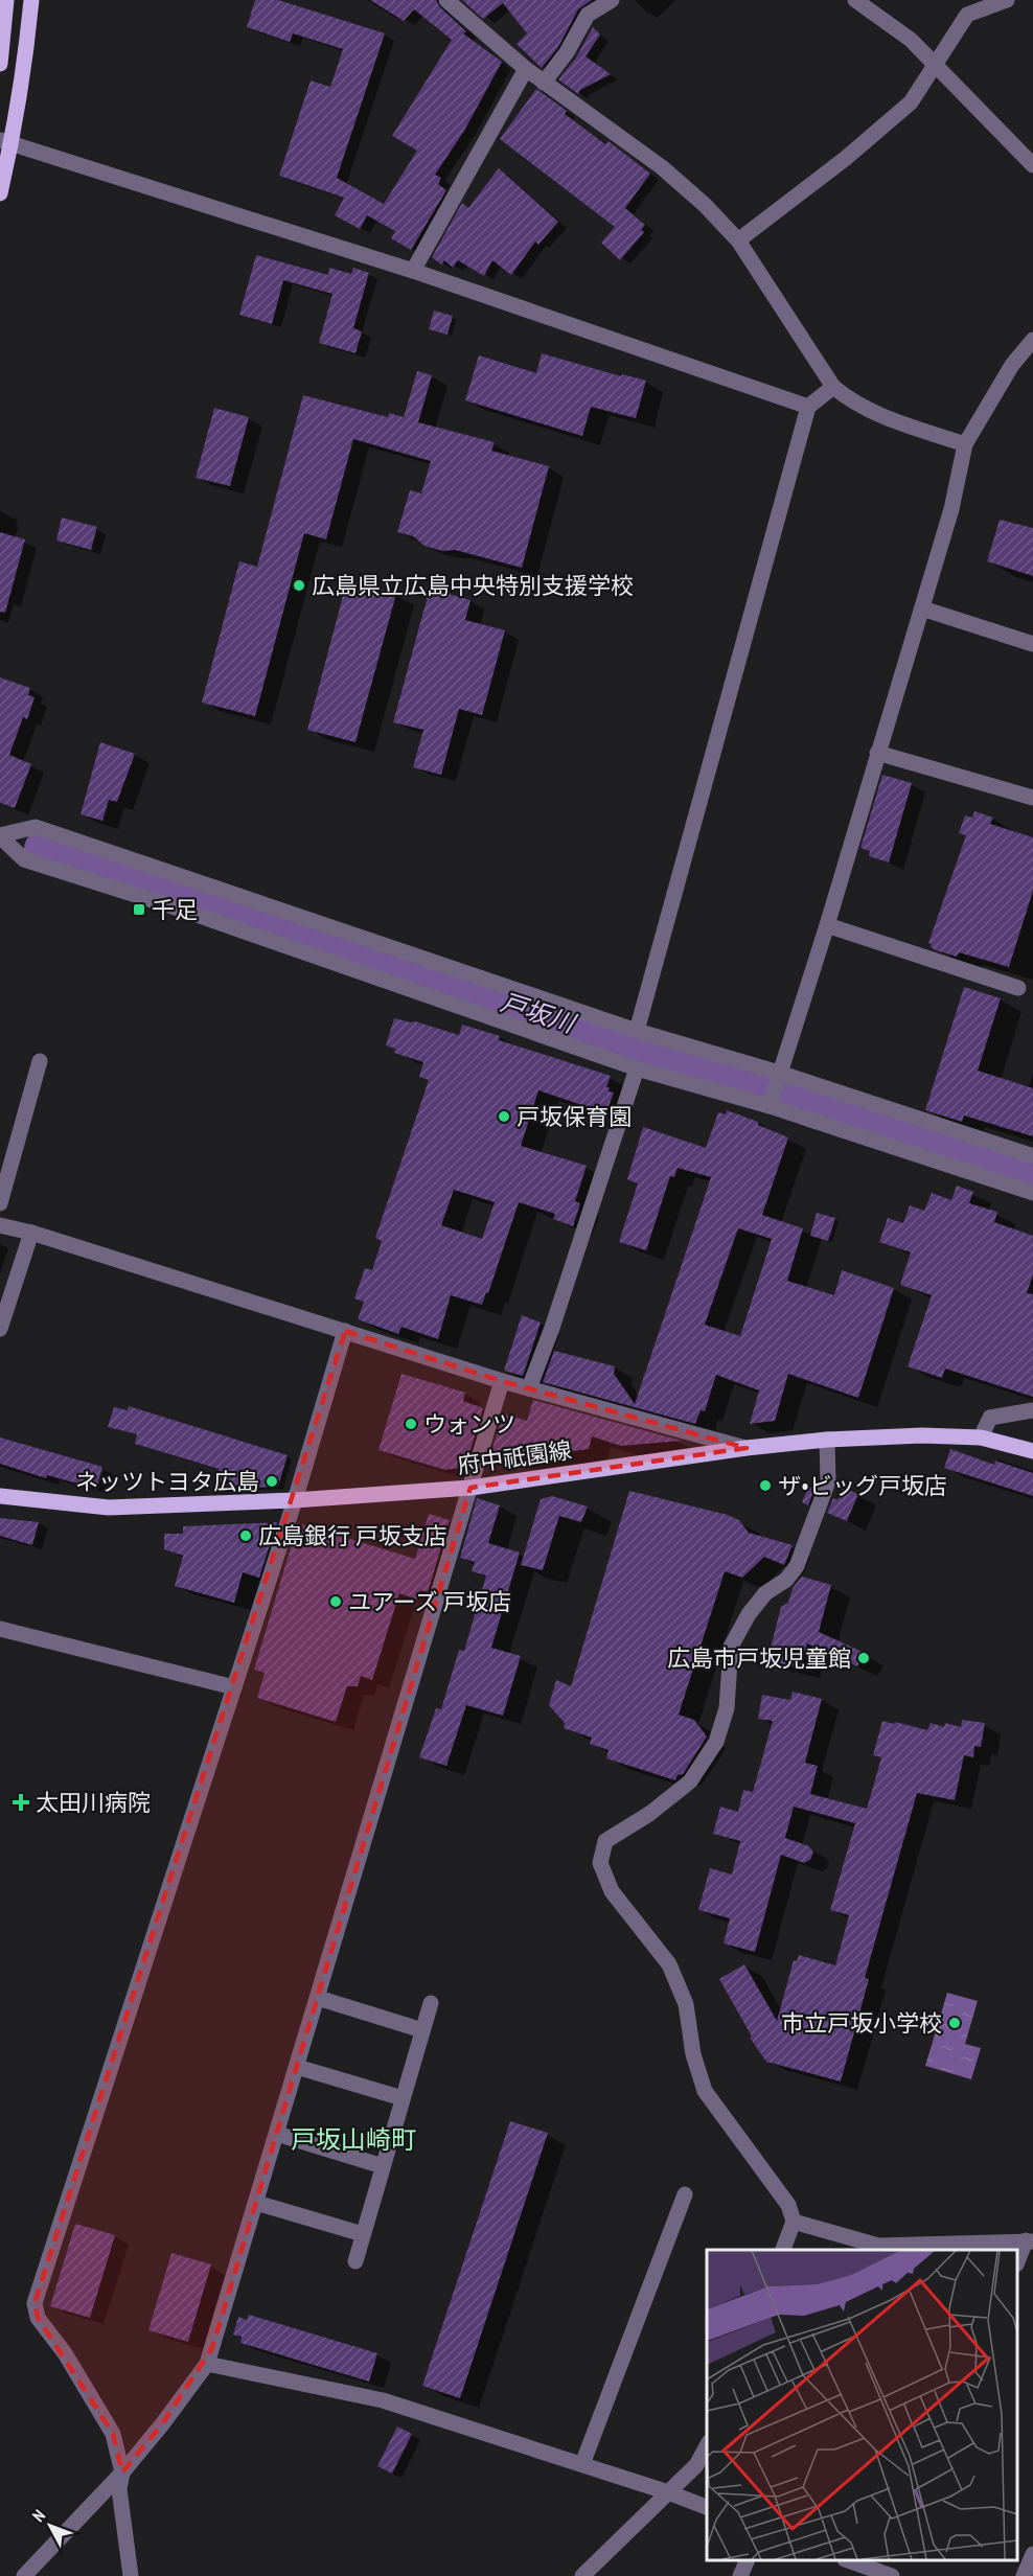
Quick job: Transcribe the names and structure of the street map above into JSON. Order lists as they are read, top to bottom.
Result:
{
  "streets": {
    "main road": ["府中祇園線"]
  },
  "districts": ["戸坂山崎町"],
  "water": ["戸坂川"],
  "places": {
    "other": [
      "広島県立広島中央特別支援学校",
      "戸坂保育園",
      "ウォンツ",
      "ネッツトヨタ広島",
      "ザ•ビッグ戸坂店",
      "広島銀行 戸坂支店",
      "ユアーズ 戸坂店",
      "広島市戸坂児童館",
      "市立戸坂小学校"
    ],
    "transit": ["千足"],
    "health": ["太田川病院"]
  },
  "north": "top left"
}
